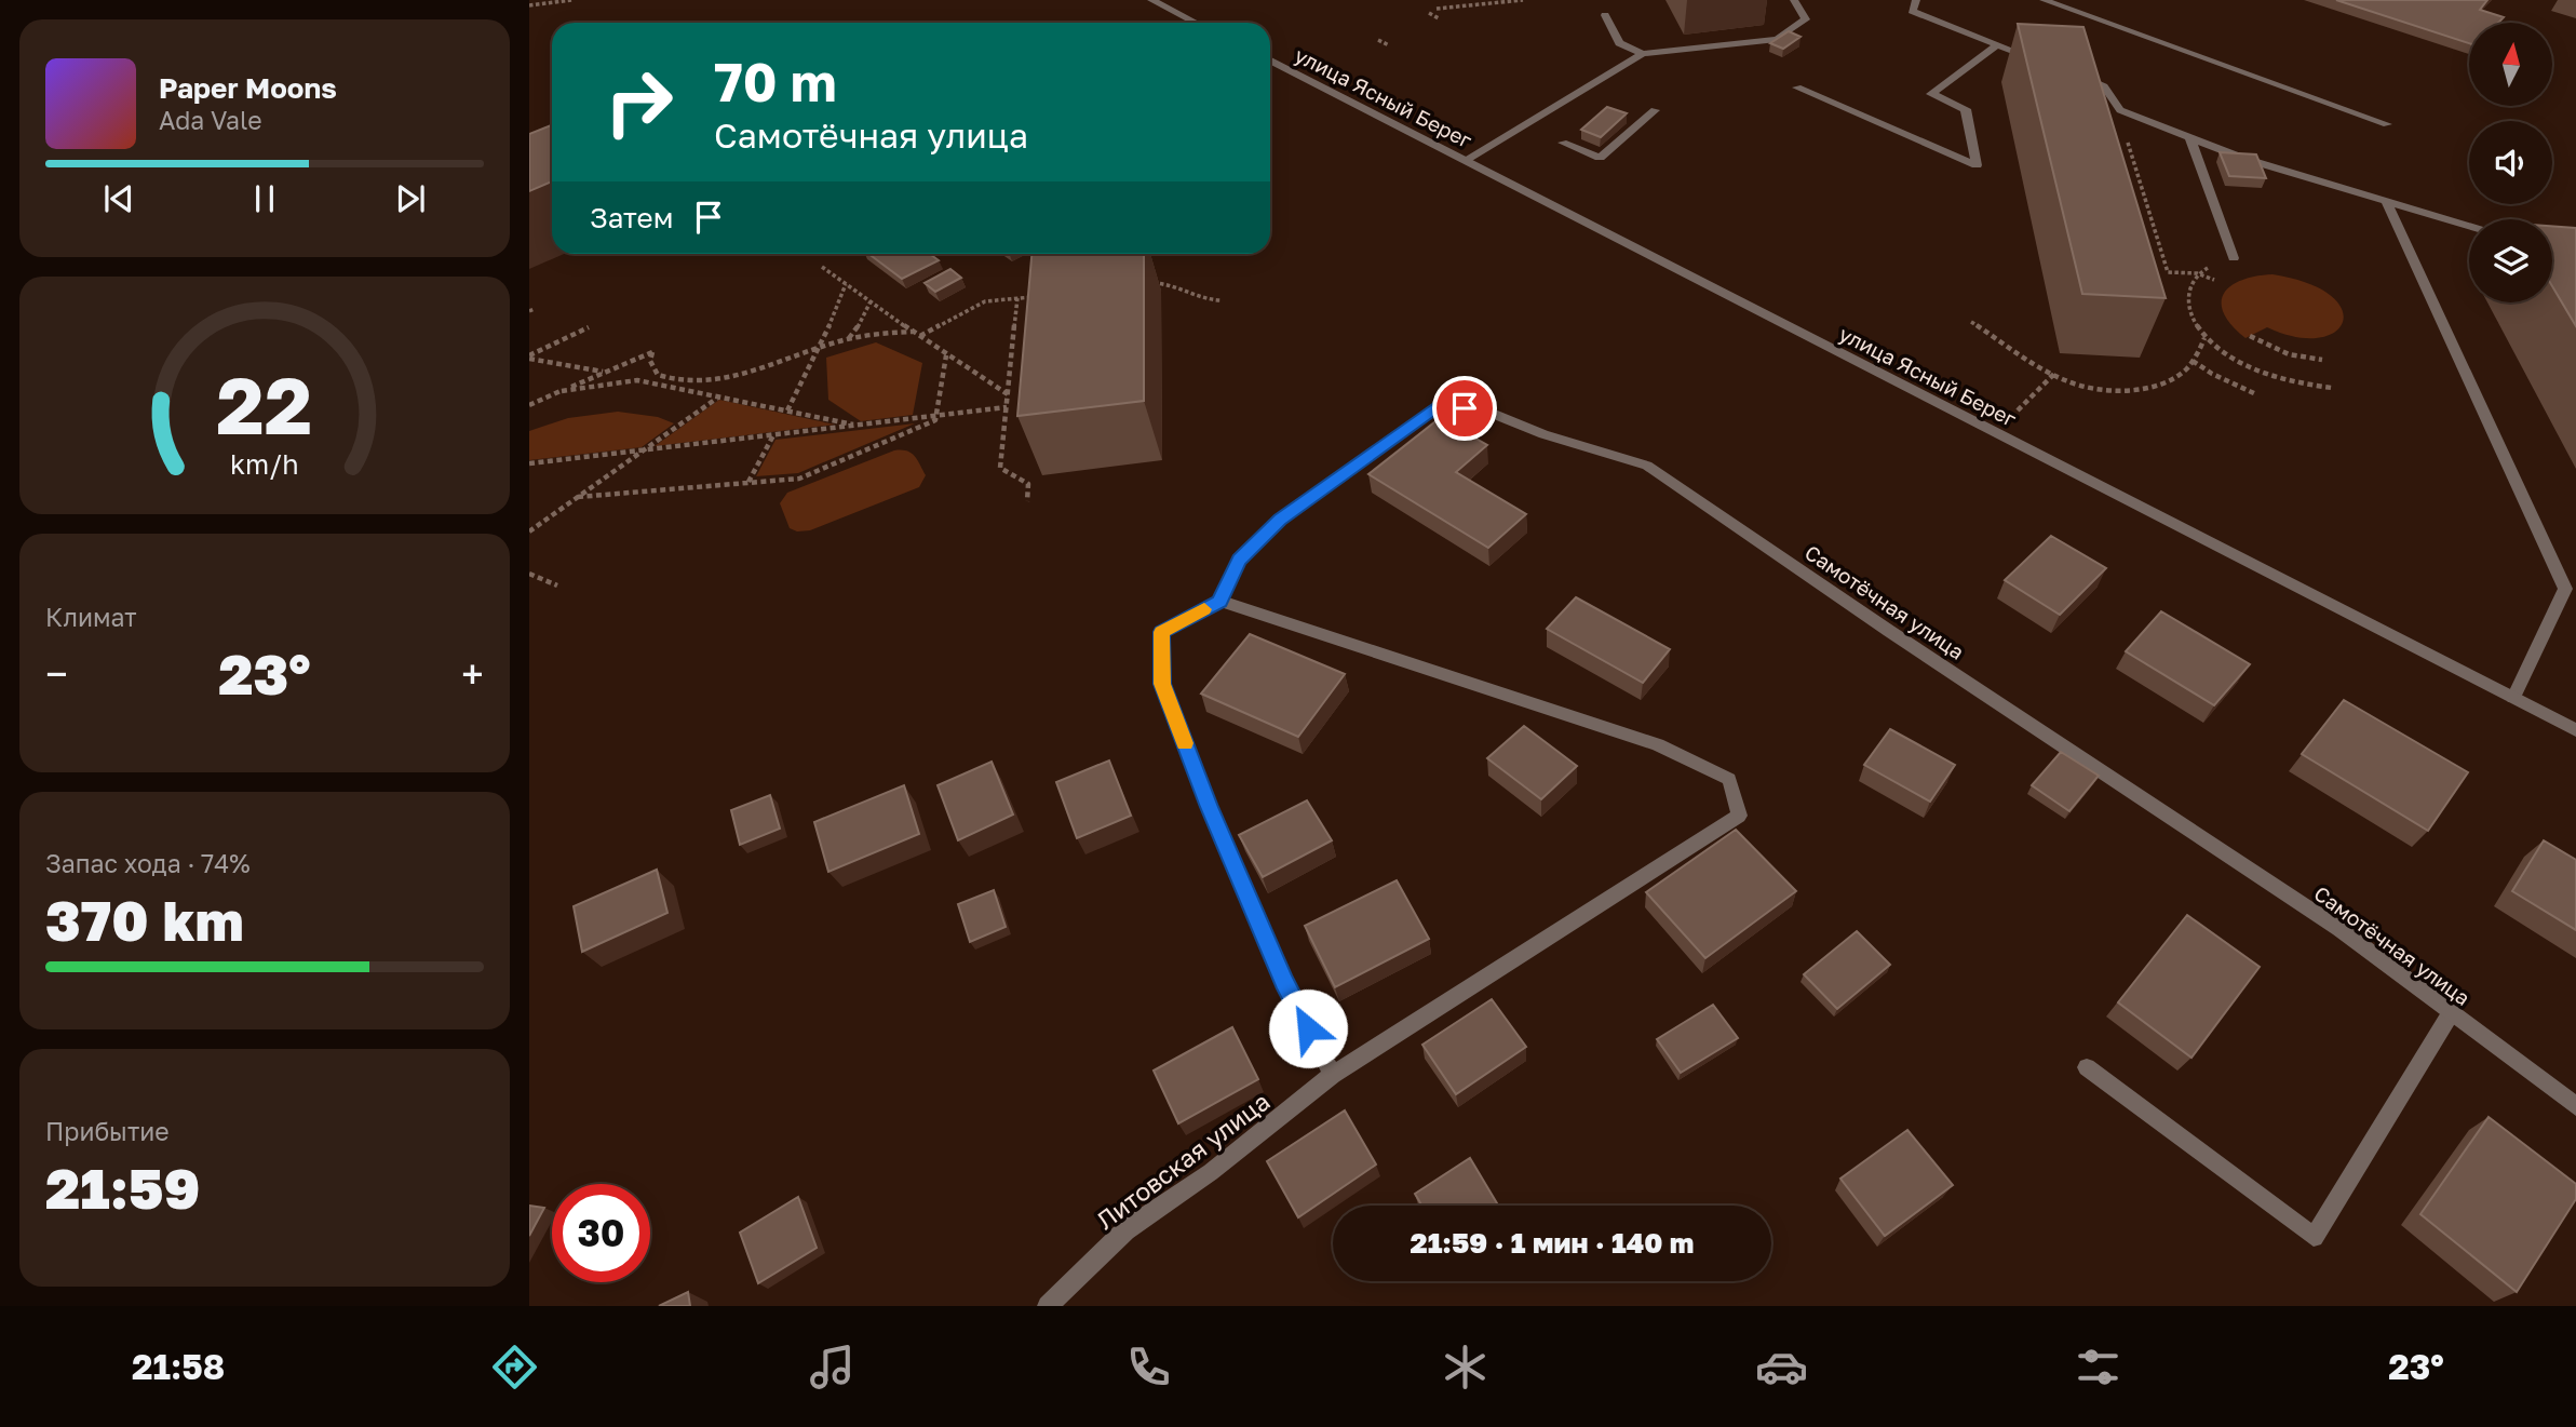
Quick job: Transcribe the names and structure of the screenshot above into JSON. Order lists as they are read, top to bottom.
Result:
{
  "streets": {
    "street": ["улица Ясный Берег", "Самотёчная улица", "Литовская улица"]
  },
  "crossings": [
    ["Самотёчная улица", "Литовская улица"]
  ],
  "north": "top",
  "page": {
    "turn": ["70 m", "Самотёчная улица"],
    "song": ["Paper Moons", "Ada Vale"],
    "then": "Затем",
    "tile": [
      "Климат",
      ["Запас хода · 74%", "370 km"],
      ["Прибытие", "21:59"]
    ],
    "heat": ["−", "23°", "+"],
    "limit": "30",
    "trip": "21:59 · 1 мин · 140 m",
    "tabs": ["21:58", "23°"],
    "gauge": ["22", "km/h"]
  }
}
